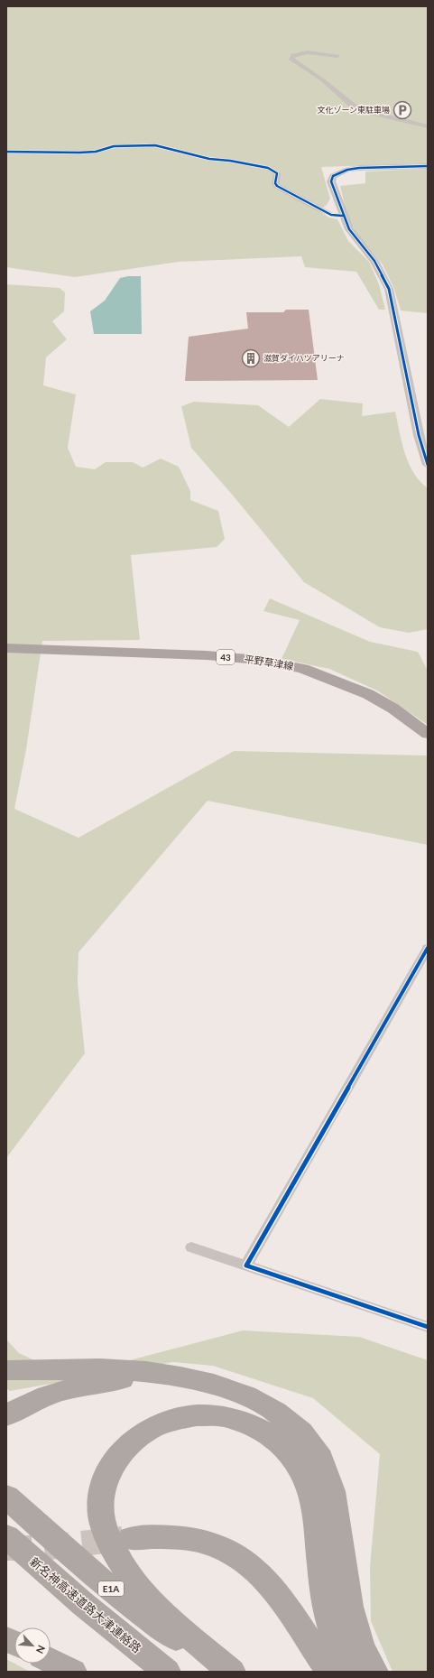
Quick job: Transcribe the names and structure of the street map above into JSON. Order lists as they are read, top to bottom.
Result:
{
  "streets": {
    "highway": ["E1A", "新名神高速道路大津連絡路"],
    "main road": ["43", "平野草津線"]
  },
  "places": {
    "parking": ["文化ゾーン東駐車場"],
    "building": ["滋賀ダイハツアリーナ"]
  },
  "north": "bottom right"
}
